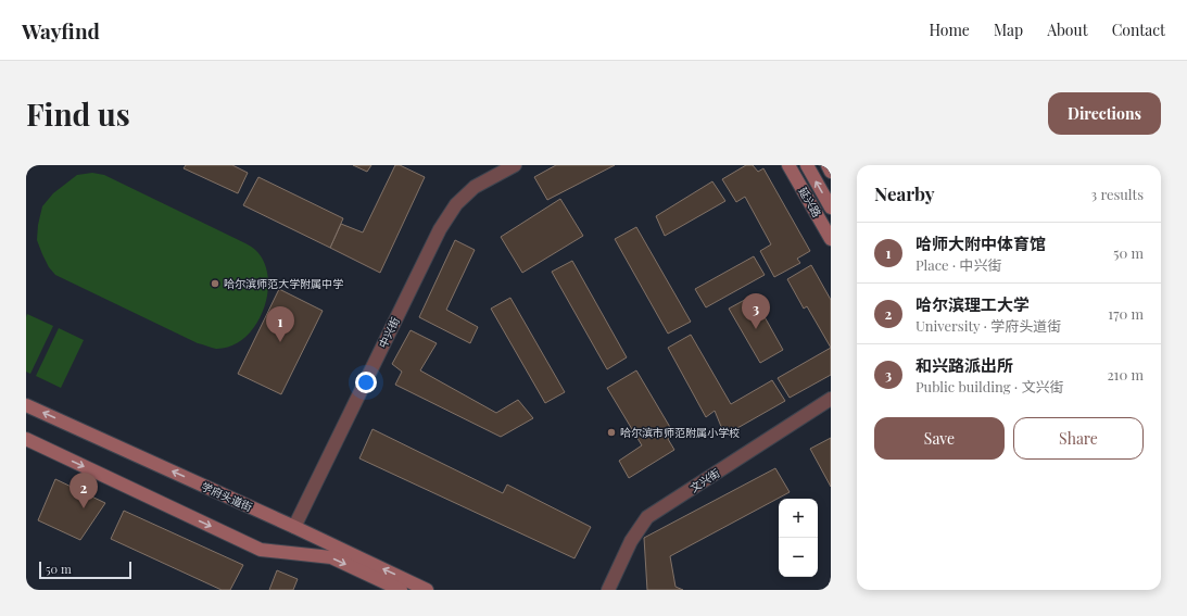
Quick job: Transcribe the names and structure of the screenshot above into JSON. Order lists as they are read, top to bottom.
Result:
{
  "streets": {
    "main road": ["延兴路", "学府头道街"],
    "street": ["中兴街", "文兴街"]
  },
  "crossings": [
    ["中兴街", "学府头道街"]
  ],
  "places": ["哈尔滨师范大学附属中学", "哈尔滨市师范附属小学校"],
  "scale_bar": "50 m",
  "page": {
    "header": "Wayfind",
    "nav": [
      "Home",
      "Map",
      "About",
      "Contact"
    ],
    "buttons": [
      "Directions",
      ["Save", "Share"]
    ],
    "title": "Find us",
    "heading": ["Nearby", "3 results"],
    "list": [
      {
        "mark": "1",
        "name": "哈师大附中体育馆",
        "note": "Place · 中兴街",
        "value": "50 m"
      },
      {
        "mark": "2",
        "name": "哈尔滨理工大学",
        "note": "University · 学府头道街",
        "value": "170 m"
      },
      {
        "mark": "3",
        "name": "和兴路派出所",
        "note": "Public building · 文兴街",
        "value": "210 m"
      }
    ],
    "pins": ["3", "1", "2"],
    "map_buttons": ["+", "−"],
    "scale": "50 m"
  }
}
